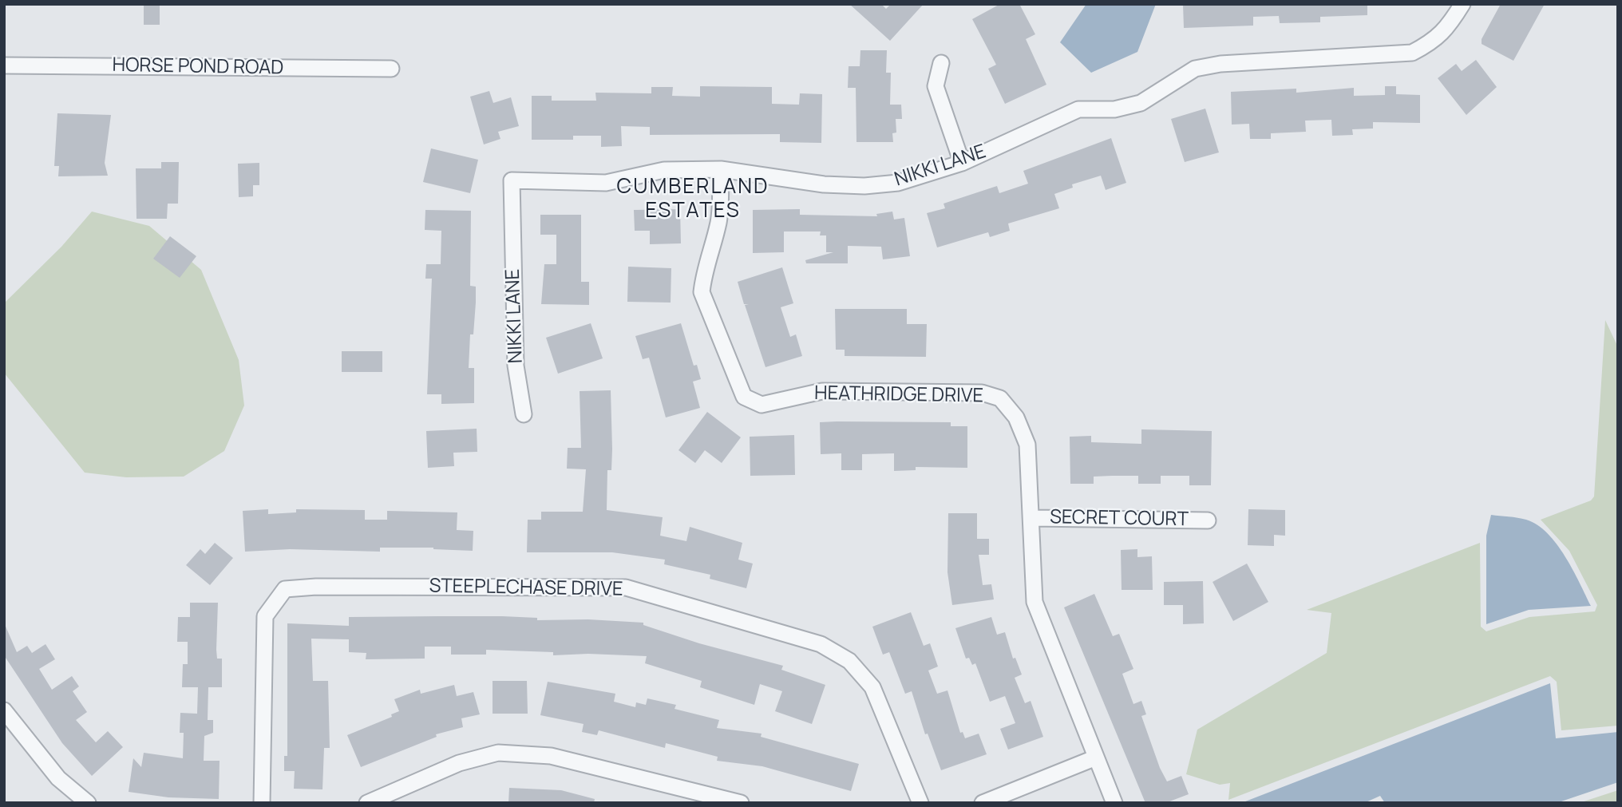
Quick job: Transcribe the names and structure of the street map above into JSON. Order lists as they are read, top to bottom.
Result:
{
  "streets": {
    "street": [
      "HORSE POND ROAD",
      "NIKKI LANE",
      "HEATHRIDGE DRIVE",
      "SECRET COURT",
      "STEEPLECHASE DRIVE"
    ]
  },
  "crossings": [
    ["NIKKI LANE", "HEATHRIDGE DRIVE"],
    ["HEATHRIDGE DRIVE", "SECRET COURT"]
  ],
  "districts": ["CUMBERLAND ESTATES"]
}
